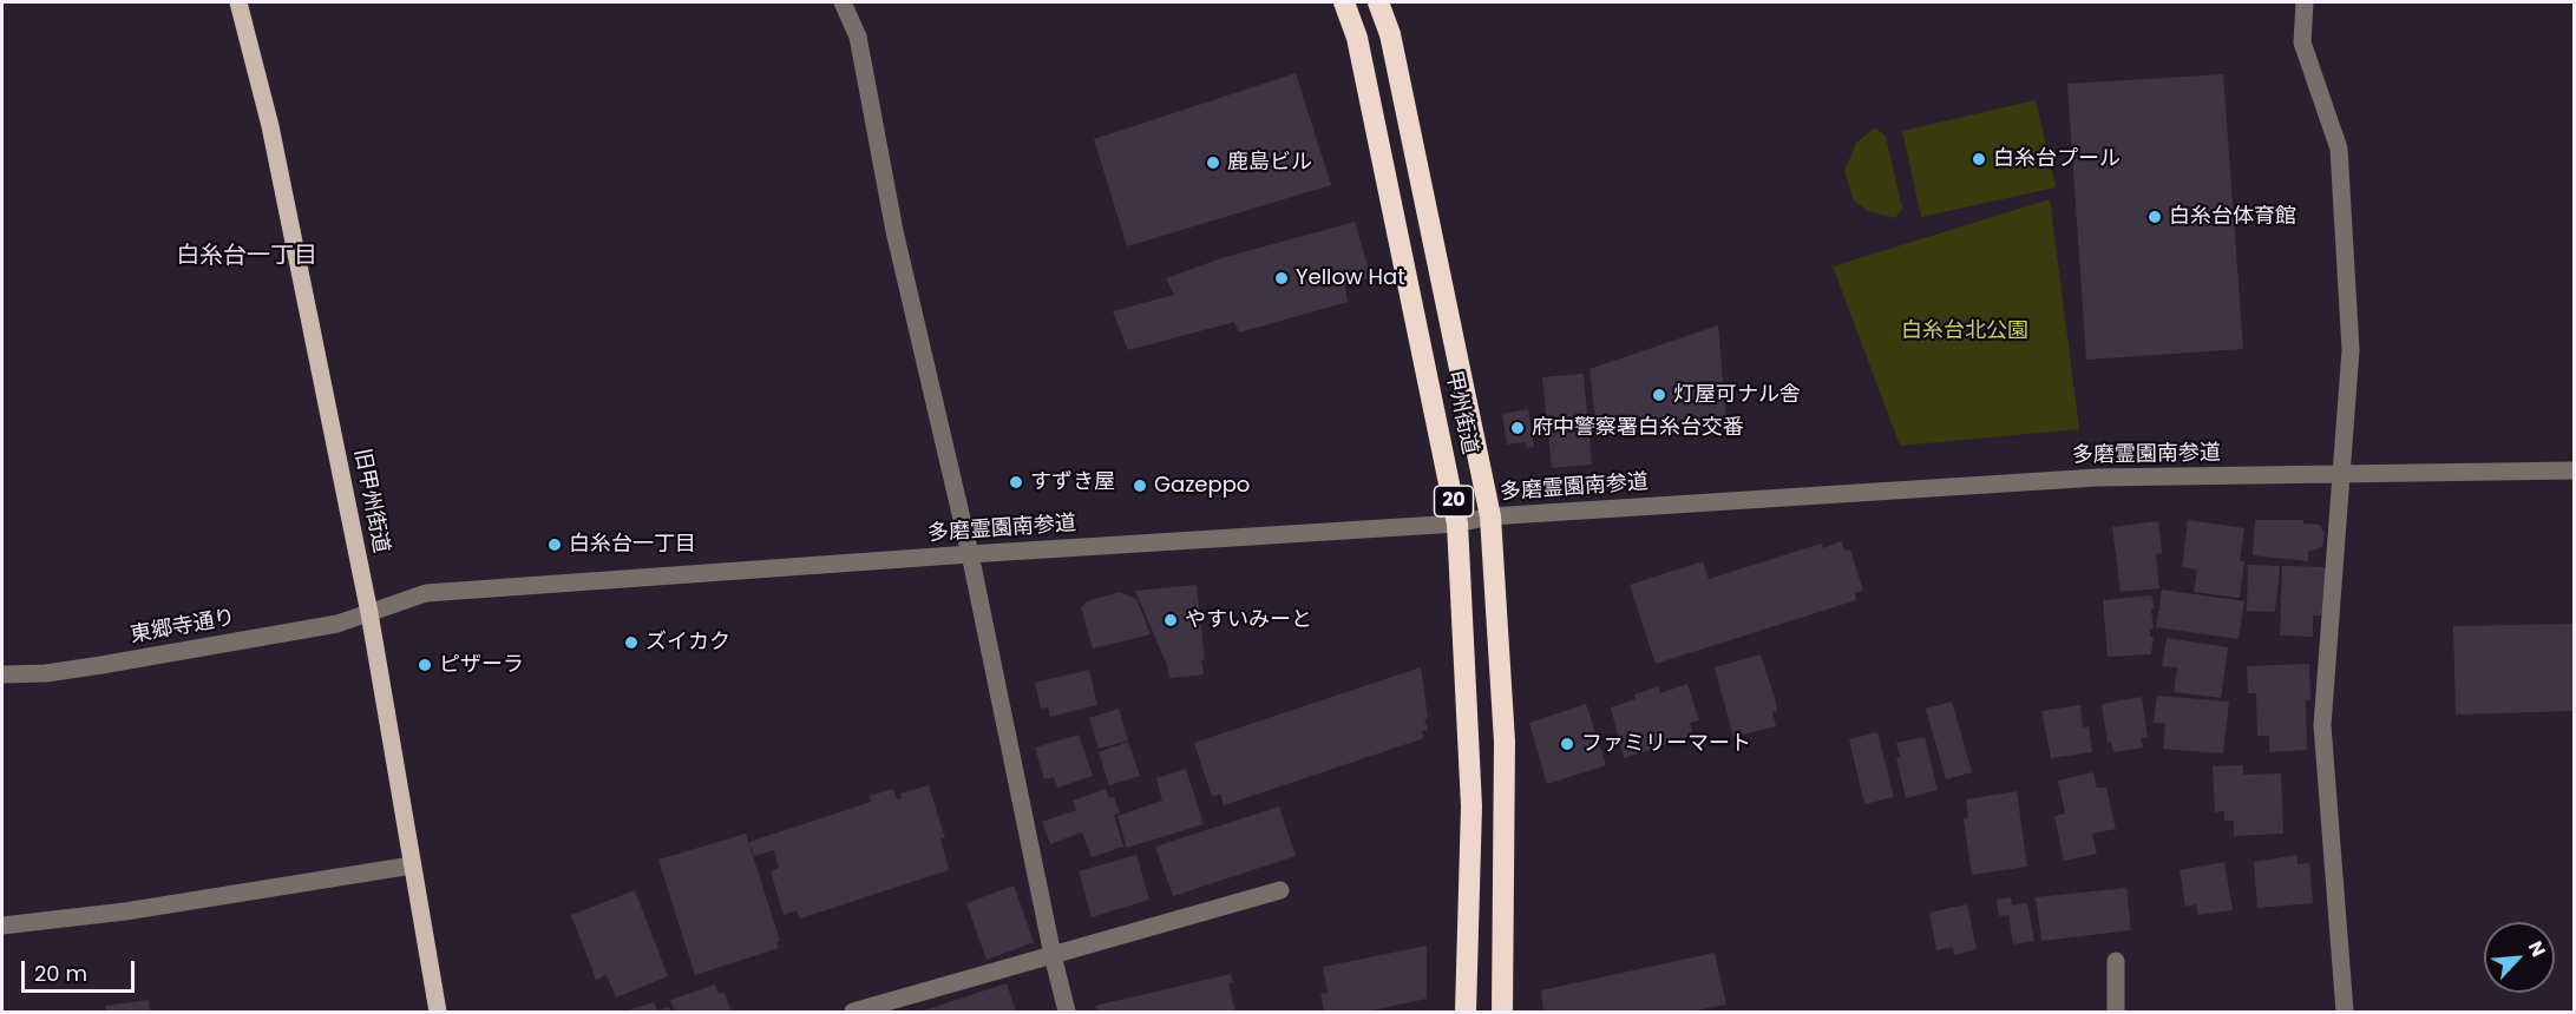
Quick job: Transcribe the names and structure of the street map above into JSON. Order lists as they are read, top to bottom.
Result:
{
  "streets": {
    "highway": ["甲州街道", "20"],
    "main road": ["旧甲州街道"],
    "street": ["多磨霊園南参道", "東郷寺通り"]
  },
  "crossings": [
    ["甲州街道", "多磨霊園南参道"],
    ["多磨霊園南参道", "旧甲州街道"],
    ["多磨霊園南参道", "東郷寺通り"],
    ["旧甲州街道", "東郷寺通り"]
  ],
  "districts": ["白糸台一丁目"],
  "parks": ["白糸台北公園"],
  "places": [
    "白糸台プール",
    "鹿島ビル",
    "白糸台体育館",
    "Yellow Hat",
    "灯屋可ナル舎",
    "府中警察署白糸台交番",
    "すずき屋",
    "Gazeppo",
    "白糸台一丁目",
    "やすいみーと",
    "ズイカク",
    "ピザーラ",
    "ファミリーマート"
  ],
  "scale_bar": "20 m",
  "north": "top right"
}
